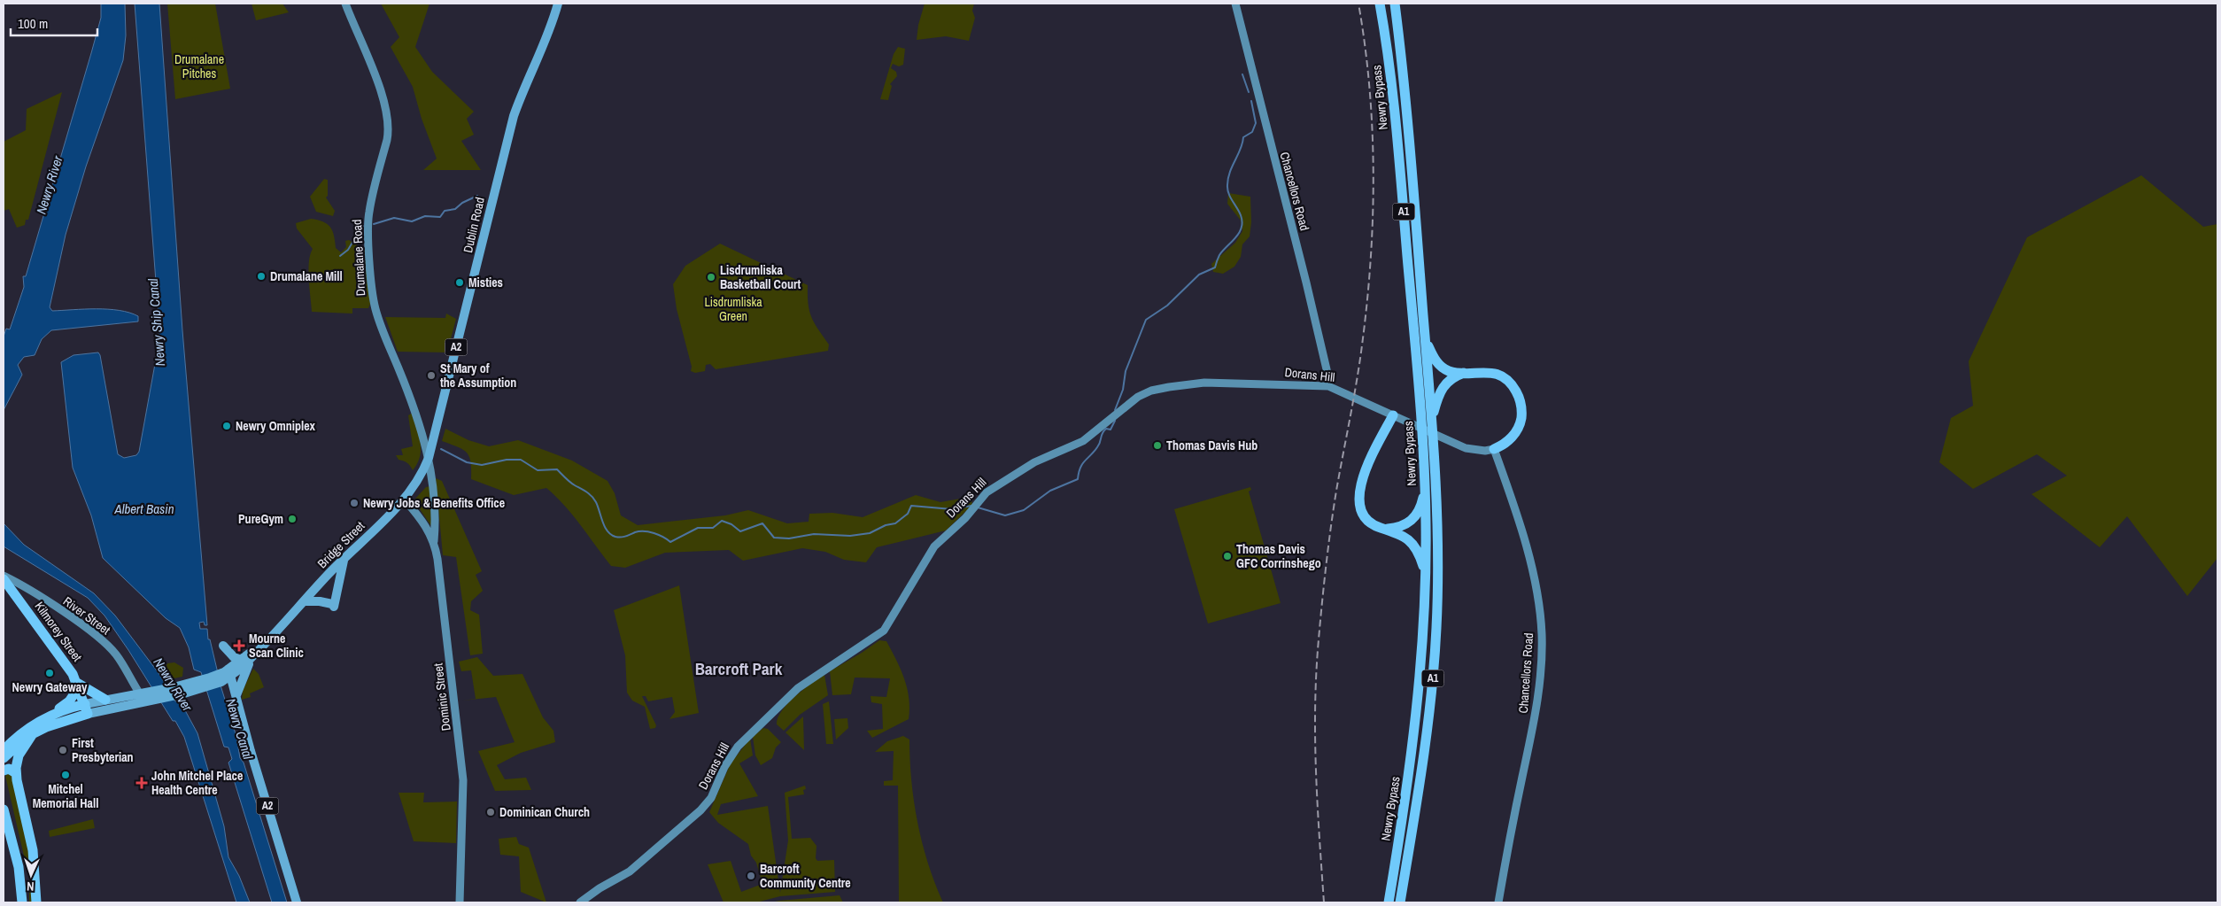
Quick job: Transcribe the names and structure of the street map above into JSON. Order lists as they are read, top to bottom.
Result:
{
  "streets": {
    "highway": ["Newry Bypass", "A1", "Kilmorey Street"],
    "main road": ["Dublin Road", "A2", "Bridge Street"],
    "street": [
      "Chancellors Road",
      "Drumalane Road",
      "Dorans Hill",
      "River Street",
      "Dominic Street"
    ]
  },
  "crossings": [
    ["Chancellors Road", "Dorans Hill"],
    ["Dublin Road", "Drumalane Road"],
    ["Dublin Road", "Bridge Street"],
    ["Drumalane Road", "Bridge Street"],
    ["Drumalane Road", "Dominic Street"],
    ["A2", "Bridge Street"],
    ["A2", "River Street"],
    ["A2", "Kilmorey Street"],
    ["Bridge Street", "Dominic Street"],
    ["River Street", "Kilmorey Street"]
  ],
  "districts": ["Barcroft Park"],
  "water": [
    "Newry River",
    "Newry Ship Canal",
    "Albert Basin",
    "Newry Canal"
  ],
  "parks": ["Drumalane Pitches", "Lisdrumliska Green"],
  "places": {
    "other": [
      "Drumalane Mill",
      "Lisdrumliska Basketball Court",
      "Misties",
      "St Mary of the Assumption",
      "Newry Omniplex",
      "Thomas Davis Hub",
      "Newry Jobs & Benefits Office",
      "PureGym",
      "Thomas Davis GFC Corrinshego",
      "Newry Gateway",
      "First Presbyterian",
      "Mitchel Memorial Hall",
      "Dominican Church",
      "Barcroft Community Centre"
    ],
    "health": ["Mourne Scan Clinic", "John Mitchel Place Health Centre"]
  },
  "scale_bar": "100 m",
  "north": "bottom"
}
